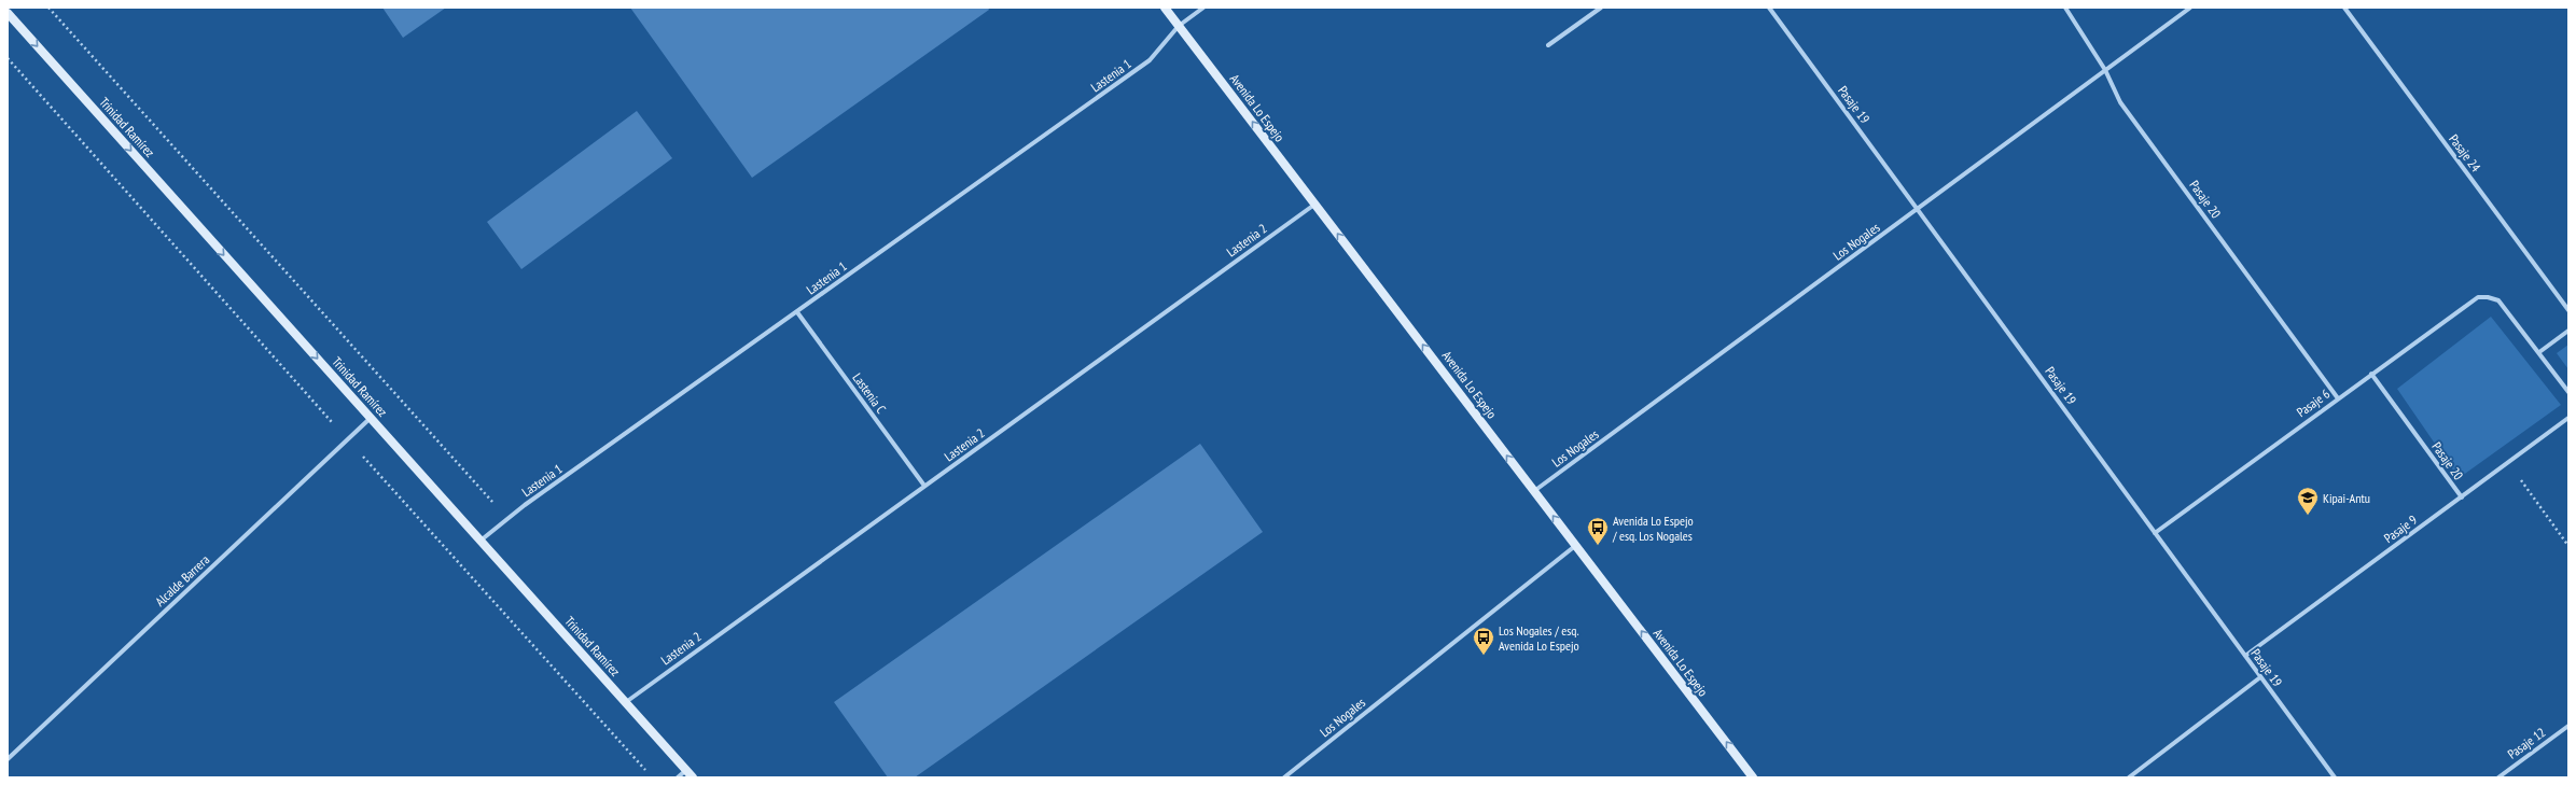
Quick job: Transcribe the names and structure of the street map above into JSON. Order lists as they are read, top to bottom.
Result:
{
  "streets": {
    "main road": ["Avenida Lo Espejo", "Trinidad Ramírez"],
    "street": [
      "Lastenia 1",
      "Pasaje 19",
      "Pasaje 24",
      "Pasaje 20",
      "Lastenia 2",
      "Los Nogales",
      "Lastenia C",
      "Pasaje 6",
      "Pasaje 9",
      "Alcalde Barrera",
      "Pasaje 12"
    ]
  },
  "crossings": [
    ["Lastenia 1", "Avenida Lo Espejo"],
    ["Lastenia 1", "Trinidad Ramírez"],
    ["Lastenia 1", "Lastenia C"],
    ["Pasaje 19", "Los Nogales"],
    ["Pasaje 19", "Pasaje 6"],
    ["Pasaje 19", "Pasaje 9"],
    ["Avenida Lo Espejo", "Lastenia 2"],
    ["Avenida Lo Espejo", "Los Nogales"],
    ["Trinidad Ramírez", "Lastenia 2"],
    ["Trinidad Ramírez", "Alcalde Barrera"],
    ["Pasaje 20", "Los Nogales"],
    ["Pasaje 20", "Pasaje 6"],
    ["Pasaje 20", "Pasaje 9"],
    ["Lastenia 2", "Lastenia C"]
  ],
  "one_way": ["Avenida Lo Espejo", "Trinidad Ramírez"],
  "places": {
    "school or university": ["Kipai-Antu"],
    "bus stop": ["Avenida Lo Espejo / esq. Los Nogales", "Los Nogales / esq. Avenida Lo Espejo"]
  }
}
